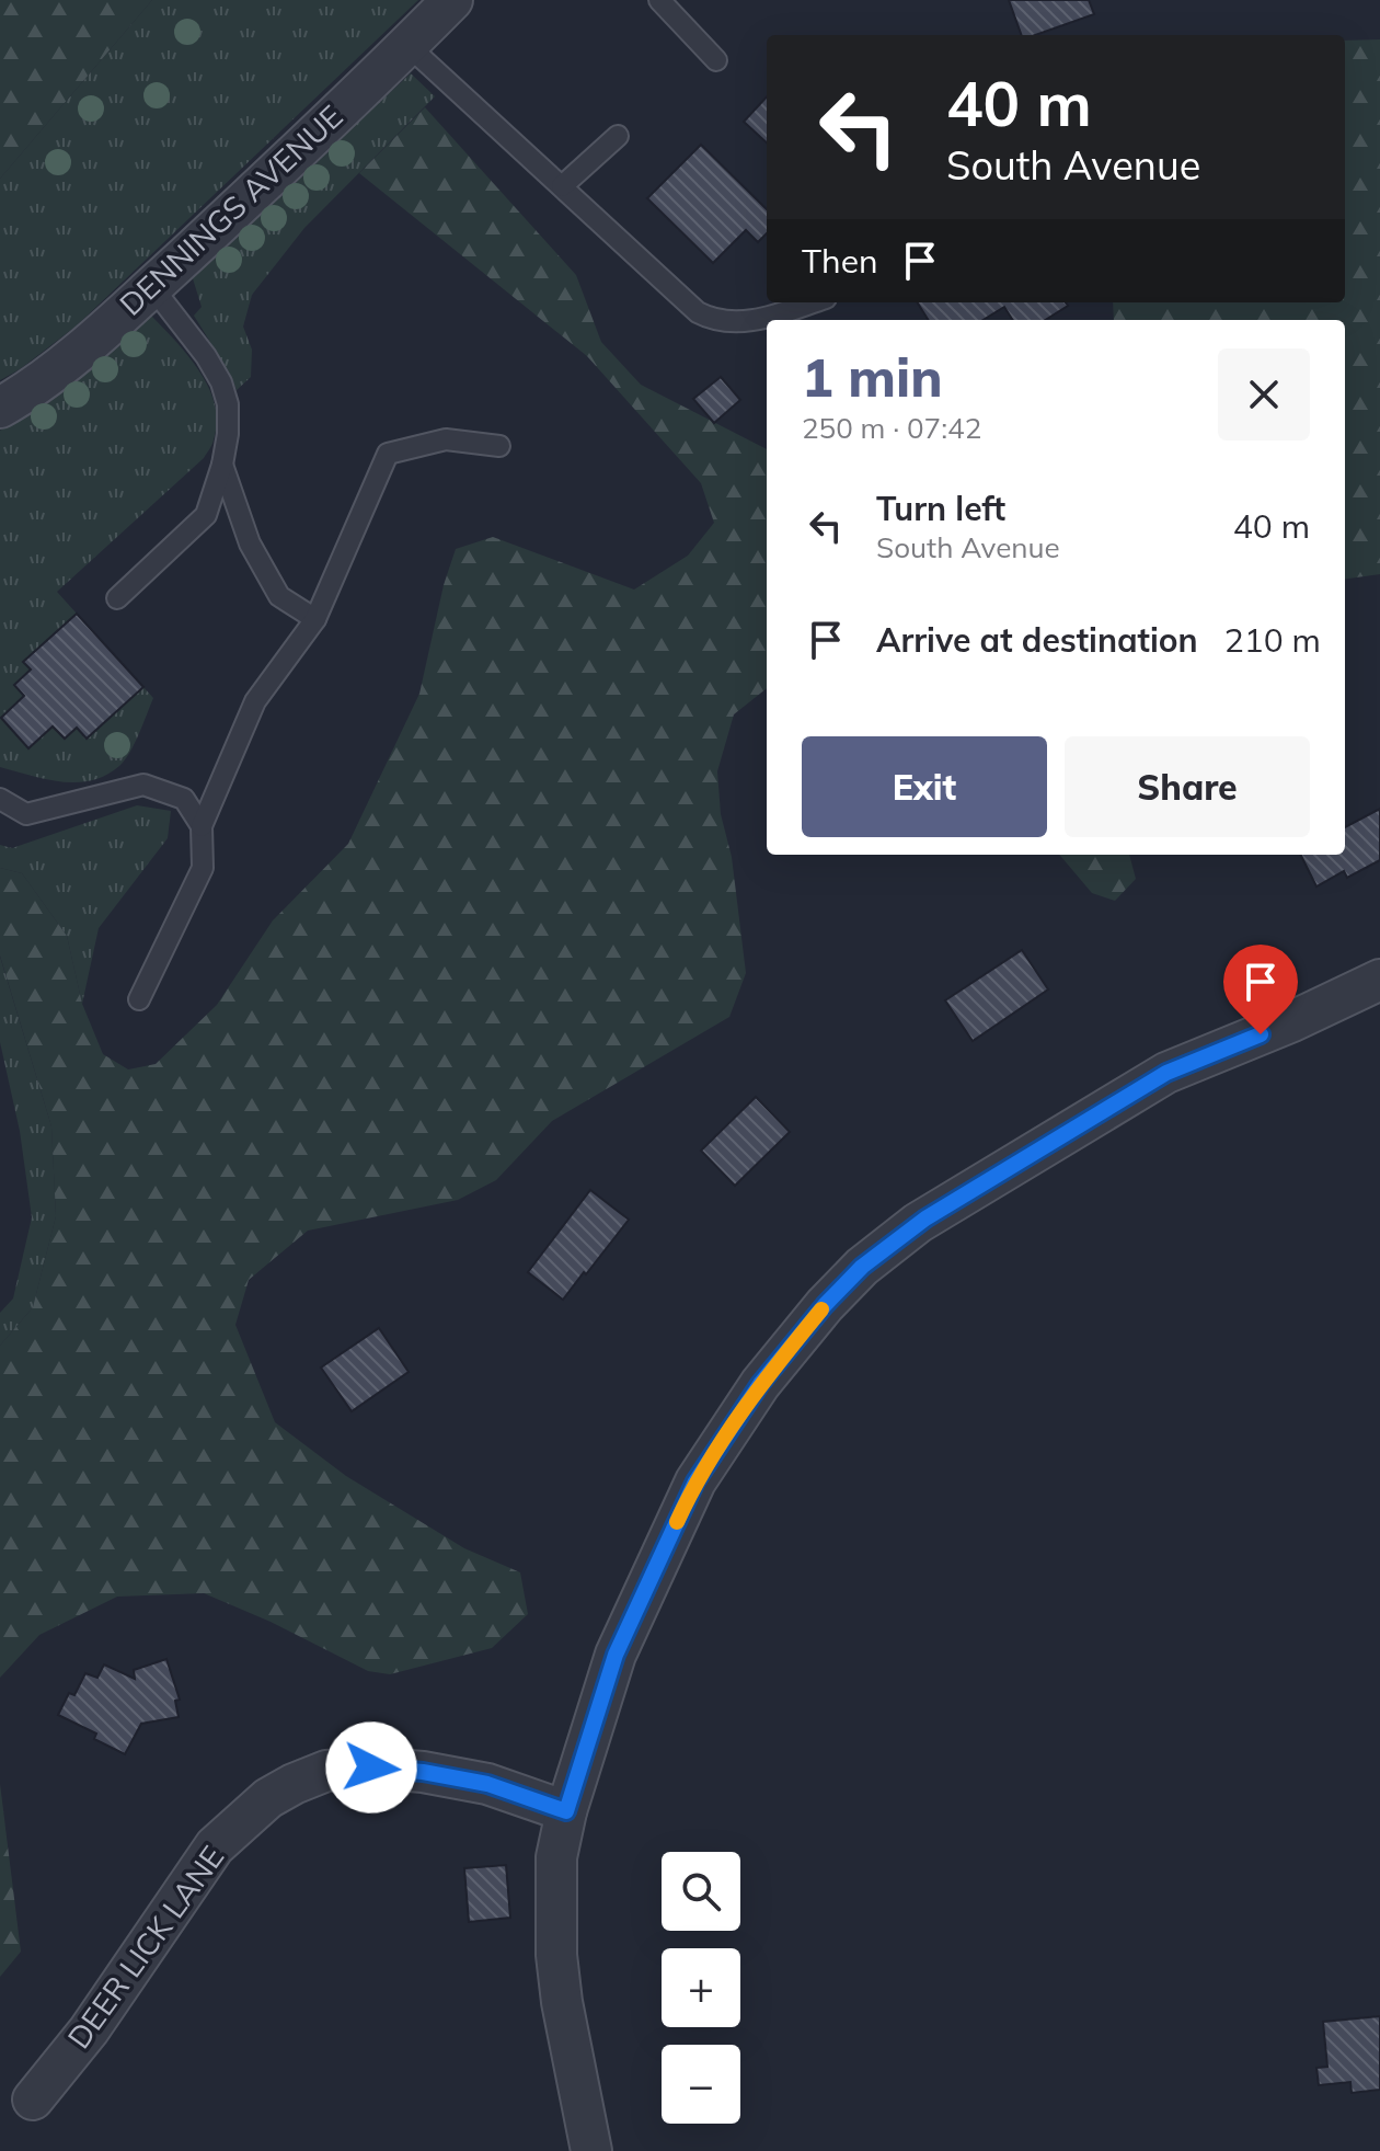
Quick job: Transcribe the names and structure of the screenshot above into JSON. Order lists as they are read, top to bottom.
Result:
{
  "streets": {
    "street": ["DENNINGS AVENUE", "DEER LICK LANE"]
  },
  "page": {
    "turn": ["40 m", "South Avenue"],
    "then": "Then",
    "heading": ["1 min", "250 m · 07:42"],
    "list": [
      {
        "name": "Turn left",
        "note": "South Avenue",
        "value": "40 m"
      },
      {
        "name": "Arrive at destination",
        "value": "210 m"
      }
    ],
    "buttons": ["Exit", "Share"],
    "map_buttons": ["+", "−"]
  }
}
